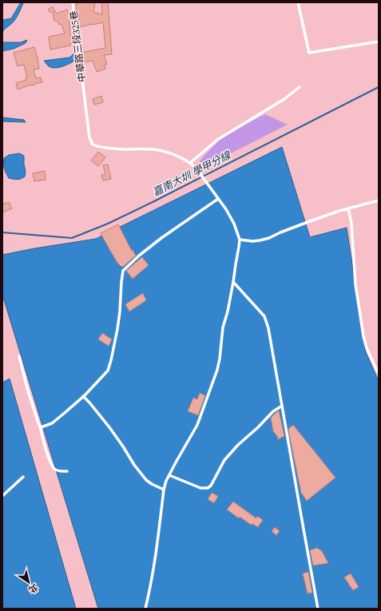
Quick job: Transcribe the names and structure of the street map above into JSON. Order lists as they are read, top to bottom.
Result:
{
  "streets": {
    "lane": ["中華路三段325巷"]
  },
  "water": ["嘉南大圳 學甲分線"],
  "north": "bottom right"
}
